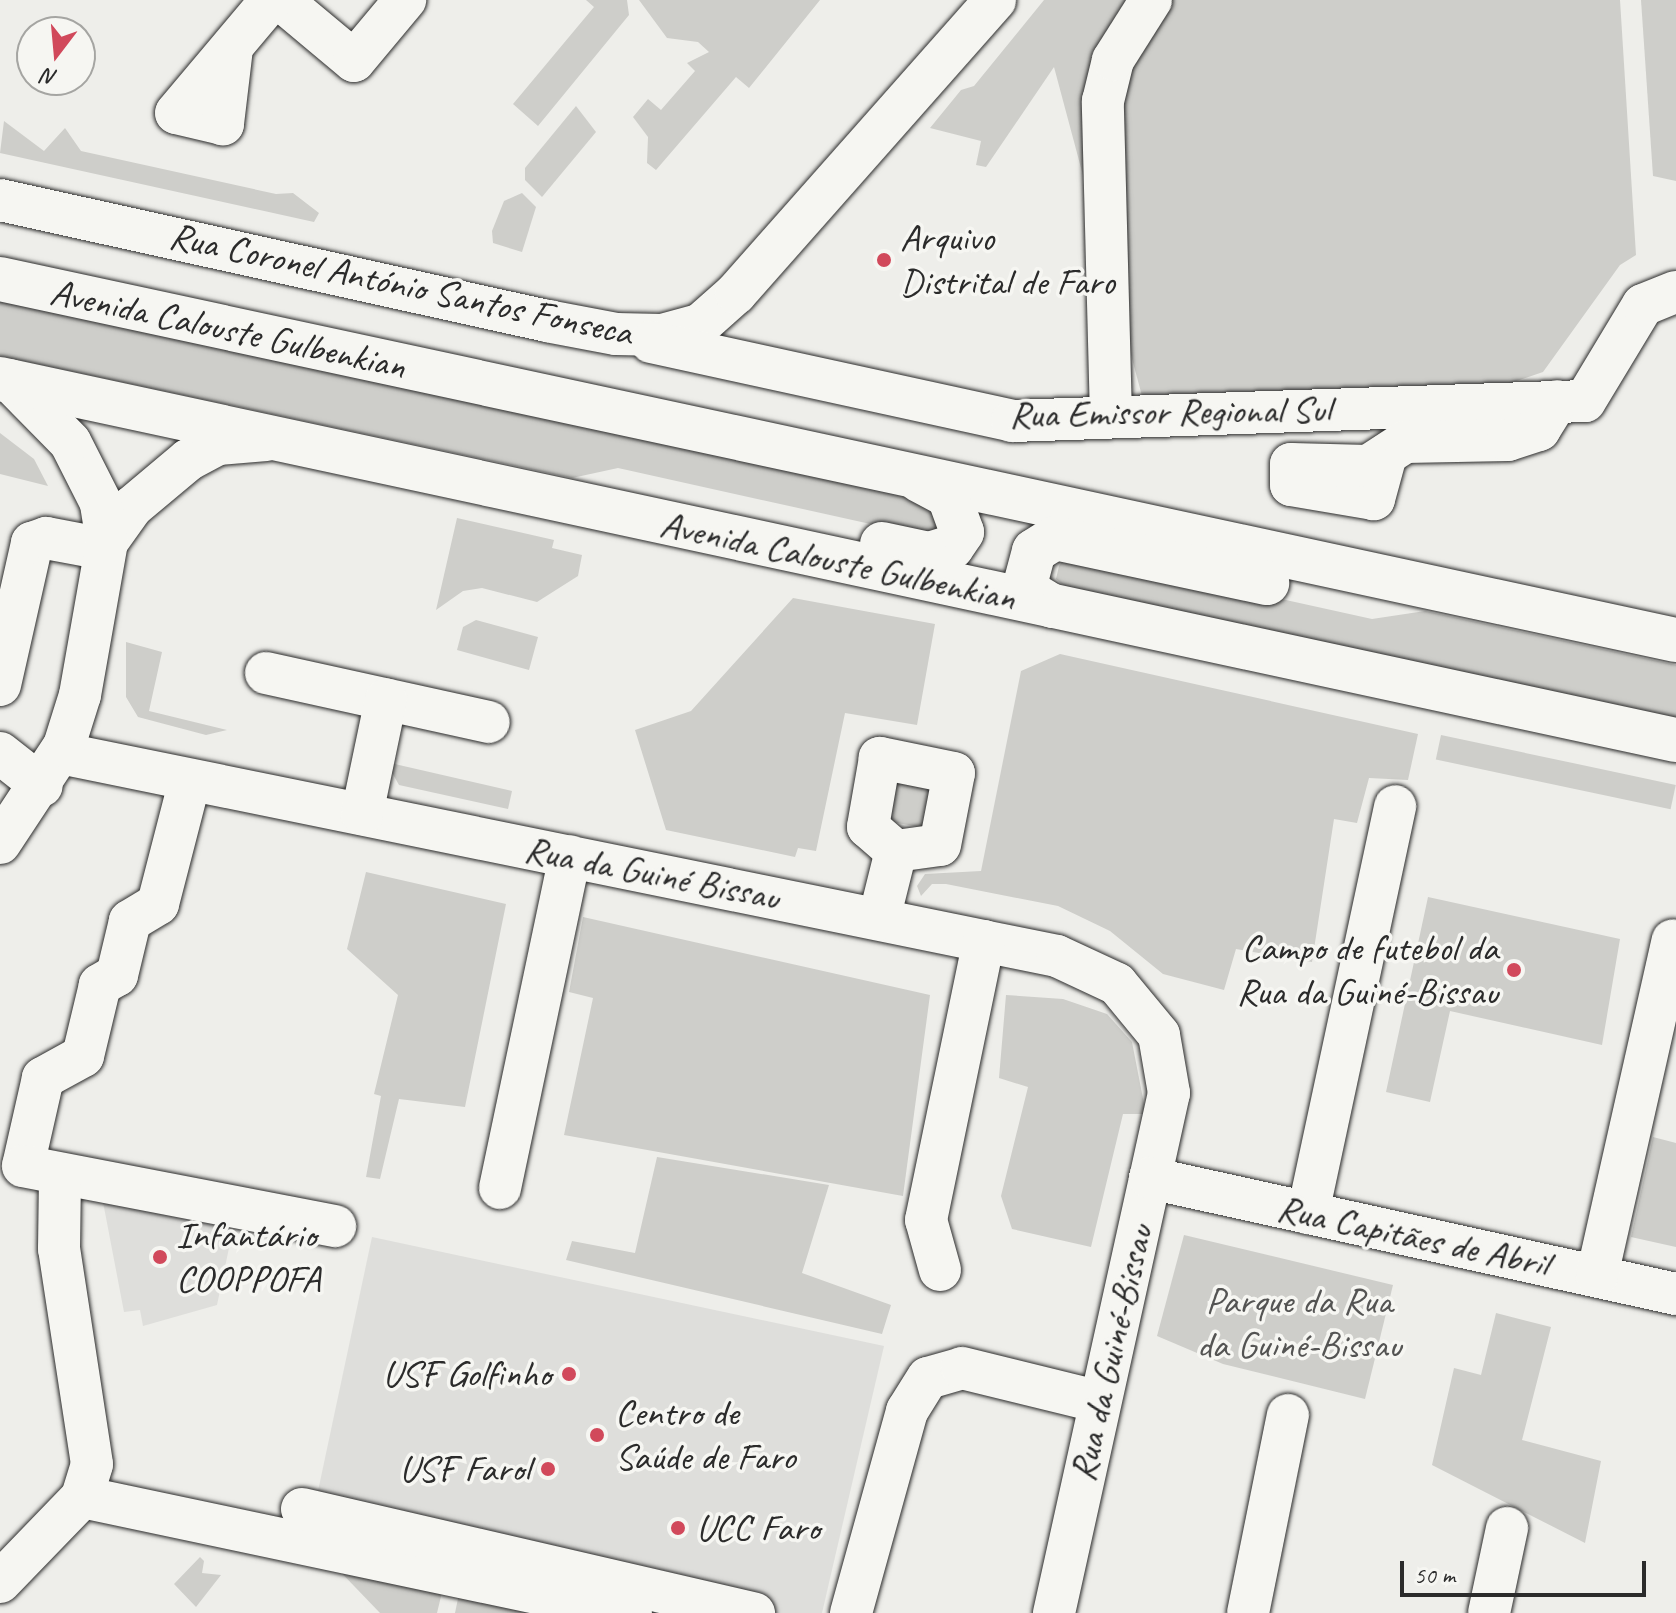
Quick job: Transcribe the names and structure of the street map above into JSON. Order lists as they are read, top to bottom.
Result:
{
  "streets": {
    "main road": ["Avenida Calouste Gulbenkian"],
    "street": [
      "Rua Coronel António Santos Fonseca",
      "Rua Emissor Regional Sul",
      "Rua da Guiné Bissau",
      "Rua Capitães de Abril",
      "Rua da Guiné-Bissau"
    ]
  },
  "crossings": [
    ["Rua Coronel António Santos Fonseca", "Rua Emissor Regional Sul"],
    ["Rua da Guiné Bissau", "Rua da Guiné-Bissau"],
    ["Rua Capitães de Abril", "Rua da Guiné-Bissau"]
  ],
  "parks": ["Parque da Rua da Guiné-Bissau"],
  "places": [
    "Arquivo Distrital de Faro",
    "Campo de futebol da Rua da Guiné-Bissau",
    "Infantário COOPPOFA",
    "USF Golfinho",
    "Centro de Saúde de Faro",
    "USF Farol",
    "UCC Faro"
  ],
  "scale_bar": "50 m",
  "north": "bottom"
}
